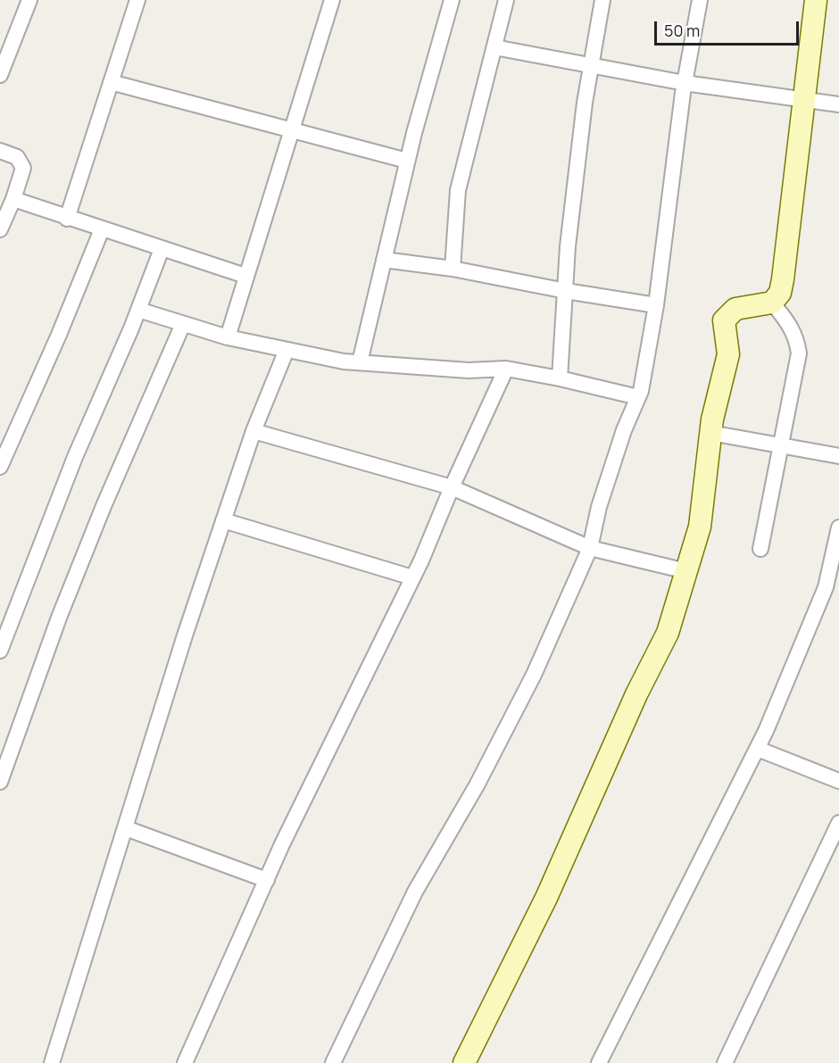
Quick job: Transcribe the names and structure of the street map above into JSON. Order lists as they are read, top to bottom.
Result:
{
  "scale_bar": "50 m"
}
